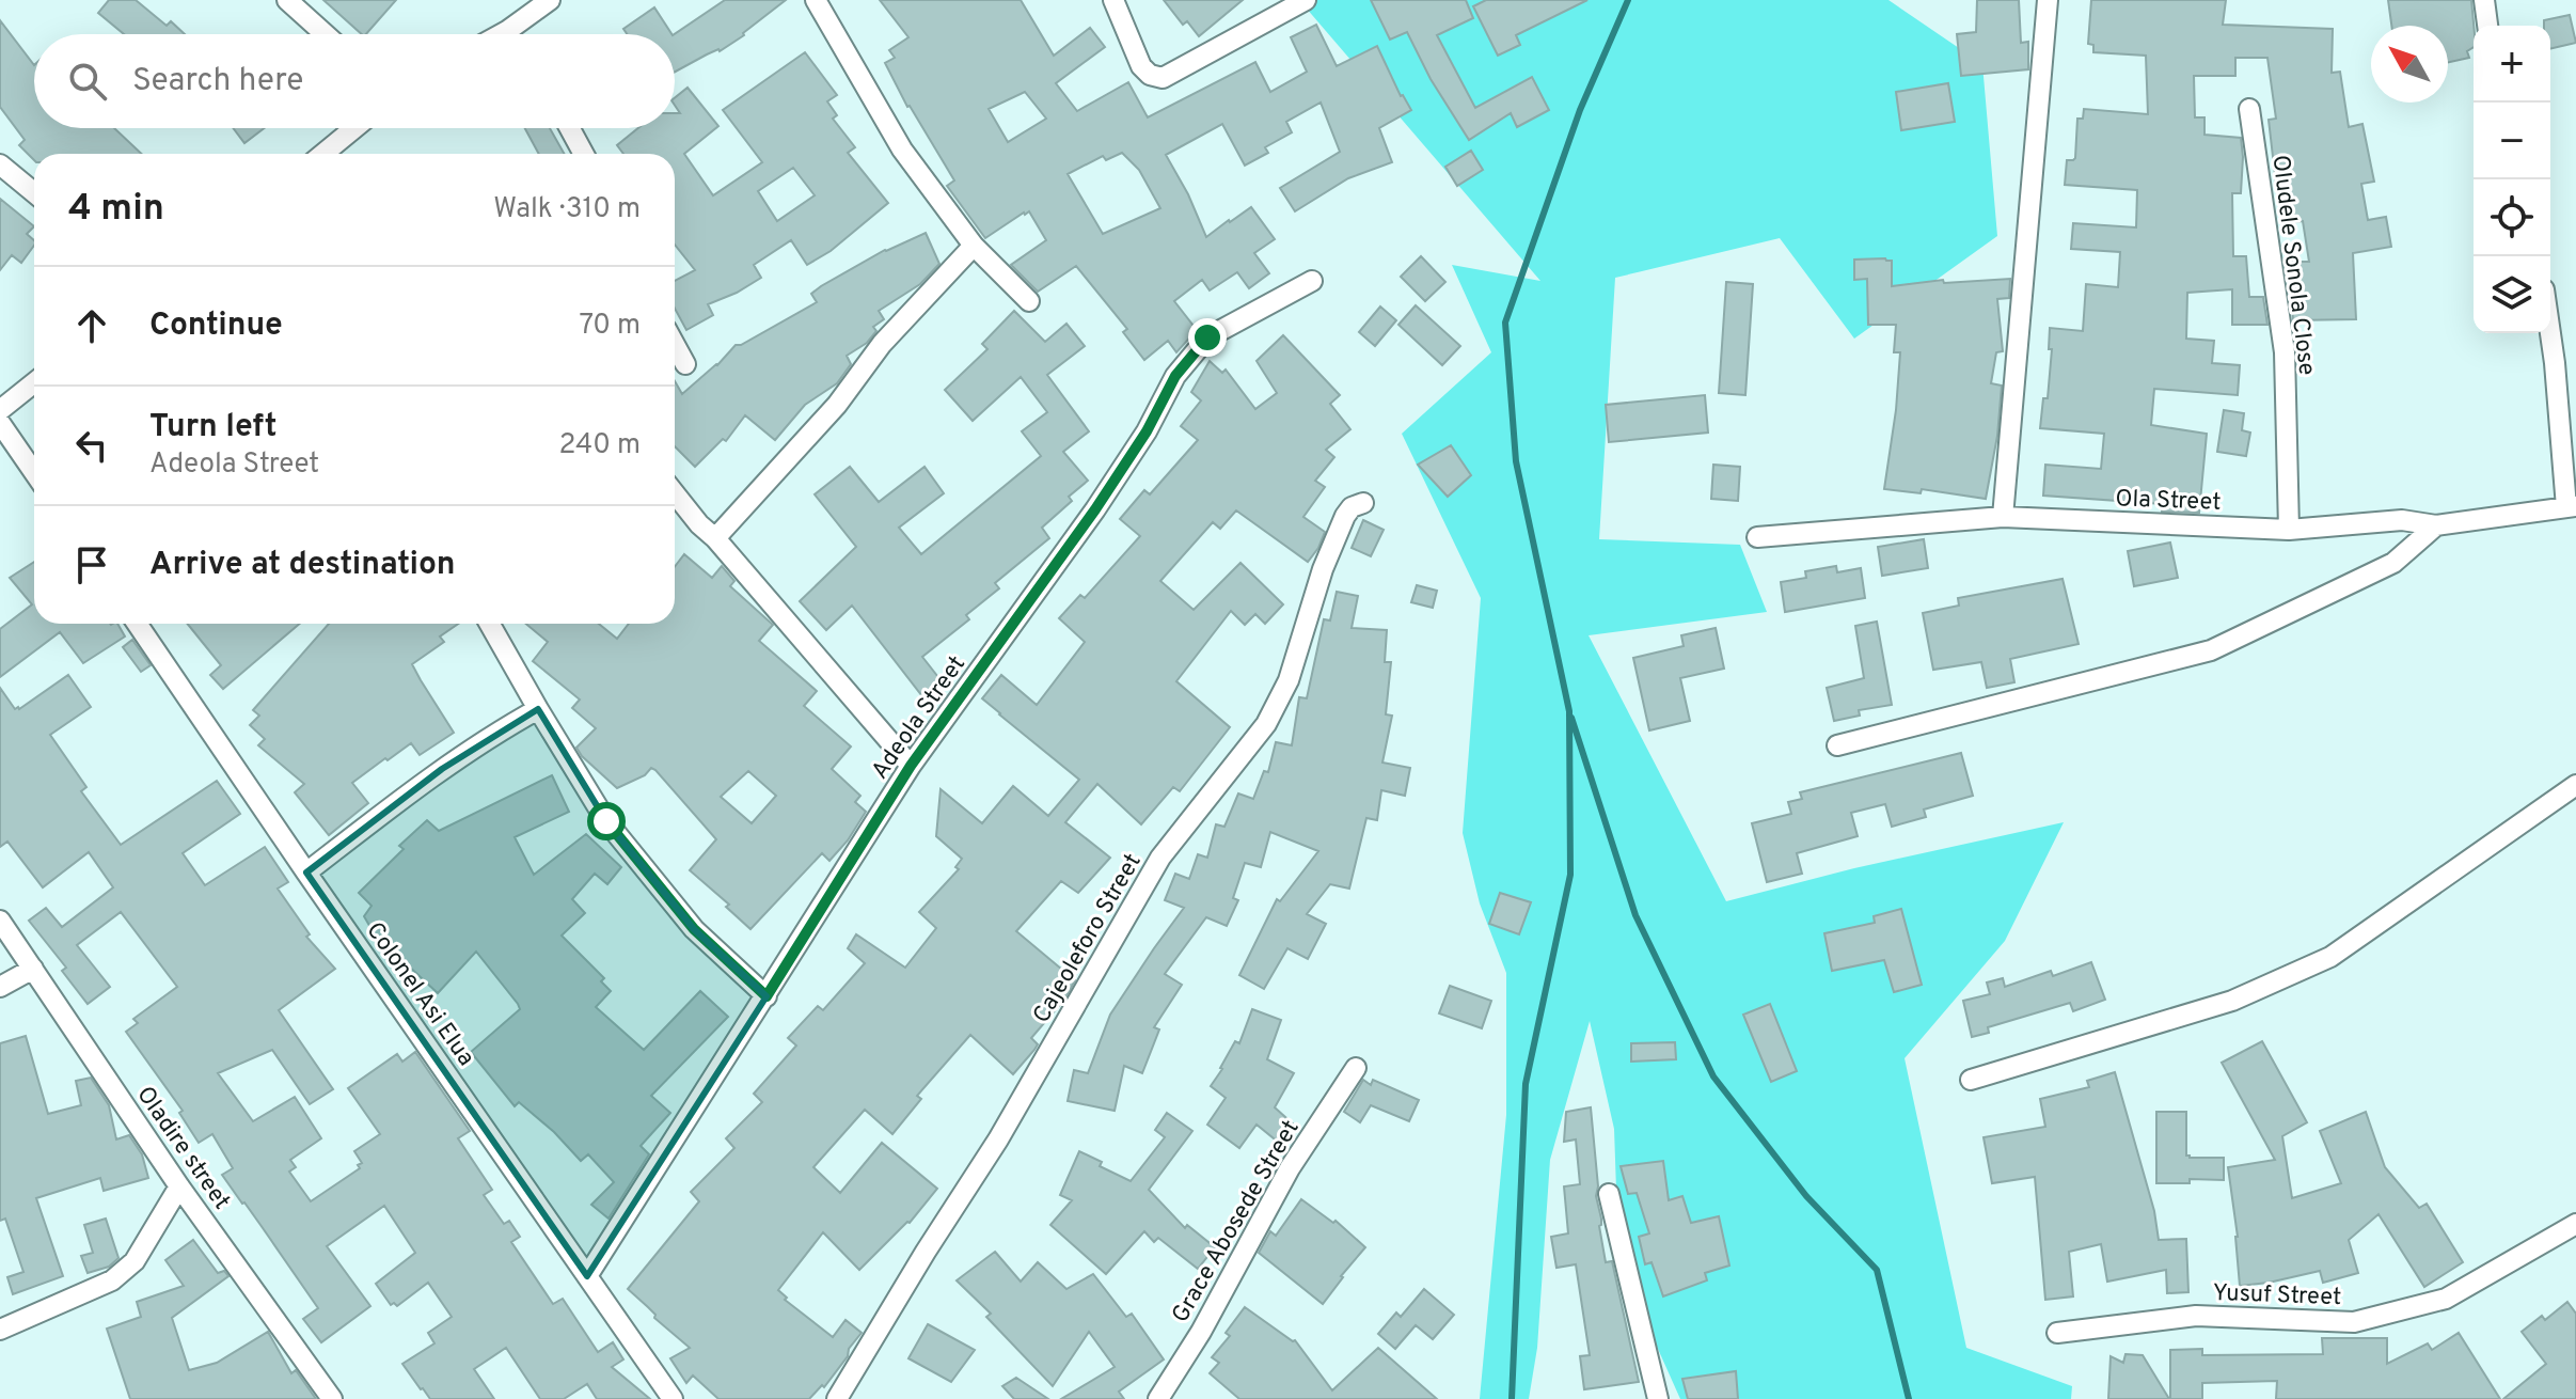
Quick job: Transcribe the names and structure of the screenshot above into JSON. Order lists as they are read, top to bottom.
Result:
{
  "streets": {
    "street": [
      "Oludele Sonola Close",
      "Ola Street",
      "Adeola Street",
      "Cajeoleforo Street",
      "Colonel Asi Elua",
      "Oladire street",
      "Grace Abosede Street",
      "Yusuf Street"
    ]
  },
  "crossings": [
    ["Oludele Sonola Close", "Ola Street"],
    ["Adeola Street", "Colonel Asi Elua"]
  ],
  "north": "top left",
  "page": {
    "map_buttons": ["+", "−"],
    "search": "Search here",
    "heading": ["4 min", "Walk · 310 m"],
    "list": [
      ["Continue", "70 m"],
      ["Turn left", "Adeola Street", "240 m"],
      "Arrive at destination"
    ]
  }
}
